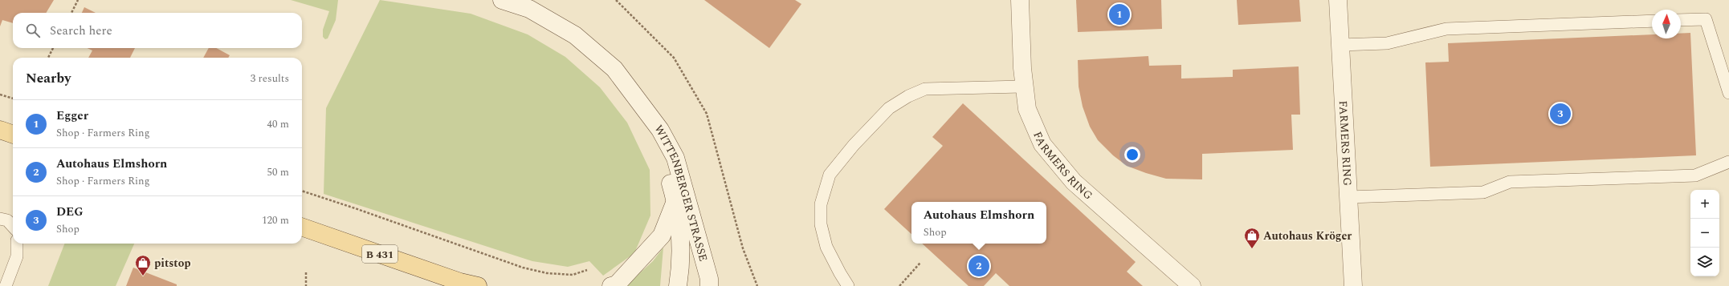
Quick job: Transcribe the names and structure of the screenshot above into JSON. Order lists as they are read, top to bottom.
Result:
{
  "streets": {
    "main road": ["FARMERS RING", "WITTENBERGER STRASSE", "B 431"]
  },
  "places": {
    "shop": ["Autohaus Kröger", "pitstop"]
  },
  "north": "top",
  "page": {
    "pins": ["1", "3", "2"],
    "search": "Search here",
    "heading": ["Nearby", "3 results"],
    "list": [
      {
        "mark": "1",
        "name": "Egger",
        "note": "Shop · Farmers Ring",
        "value": "40 m"
      },
      {
        "mark": "2",
        "name": "Autohaus Elmshorn",
        "note": "Shop · Farmers Ring",
        "value": "50 m"
      },
      {
        "mark": "3",
        "name": "DEG",
        "note": "Shop",
        "value": "120 m"
      }
    ],
    "map_buttons": ["+", "−"],
    "popup": ["Autohaus Elmshorn", "Shop"]
  }
}
